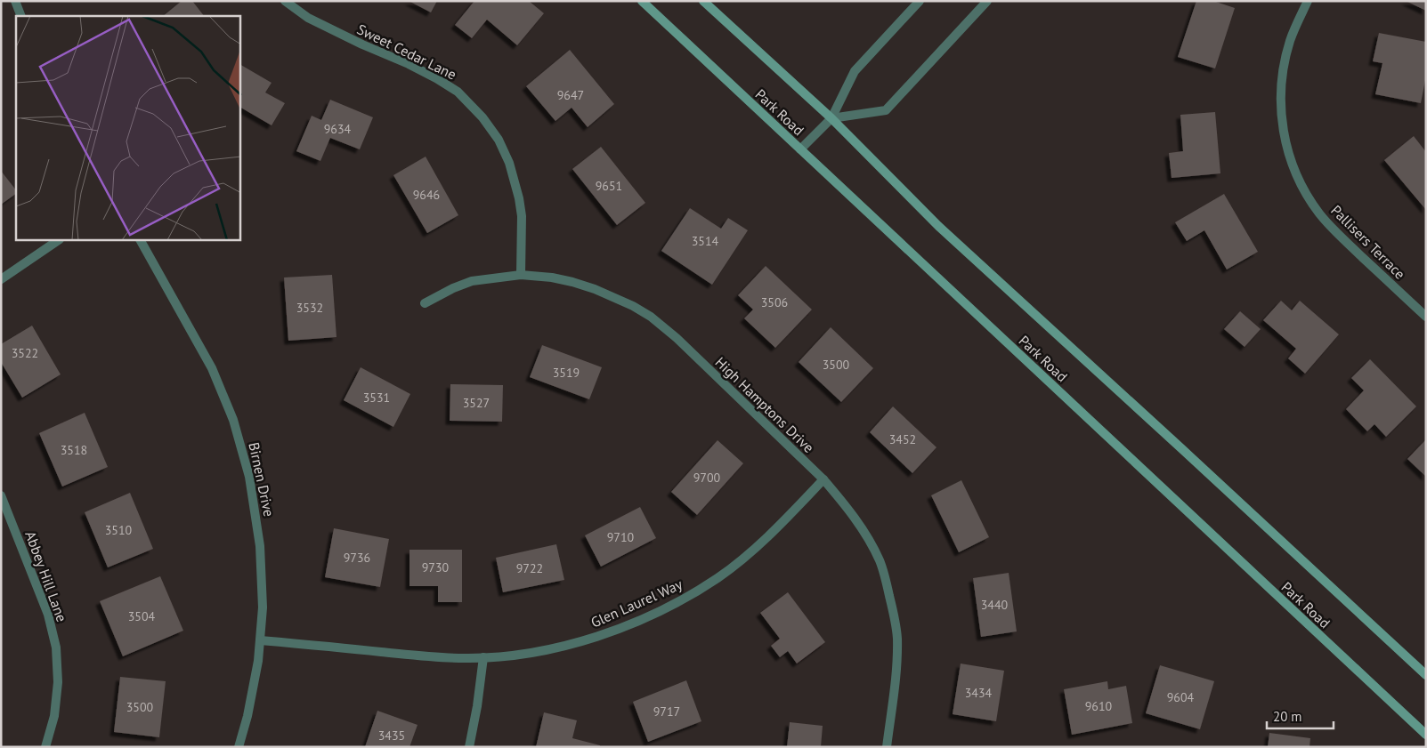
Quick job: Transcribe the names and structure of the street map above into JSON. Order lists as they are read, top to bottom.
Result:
{
  "streets": {
    "main road": ["Park Road"],
    "street": [
      "Sweet Cedar Lane",
      "Pallisers Terrace",
      "High Hamptons Drive",
      "Birnen Drive",
      "Abbey Hill Lane",
      "Glen Laurel Way"
    ]
  },
  "crossings": [
    ["Sweet Cedar Lane", "High Hamptons Drive"],
    ["High Hamptons Drive", "Glen Laurel Way"],
    ["Birnen Drive", "Glen Laurel Way"]
  ],
  "house_numbers": [
    "9647",
    "9634",
    "9651",
    "9646",
    "3514",
    "3506",
    "3532",
    "3522",
    "3500",
    "3519",
    "3531",
    "3527",
    "3452",
    "3518",
    "9700",
    "3510",
    "9710",
    "9736",
    "9730",
    "9722",
    "3440",
    "3504",
    "3434",
    "9604",
    "9610",
    "3500",
    "9717",
    "3435"
  ],
  "scale_bar": "20 m"
}
